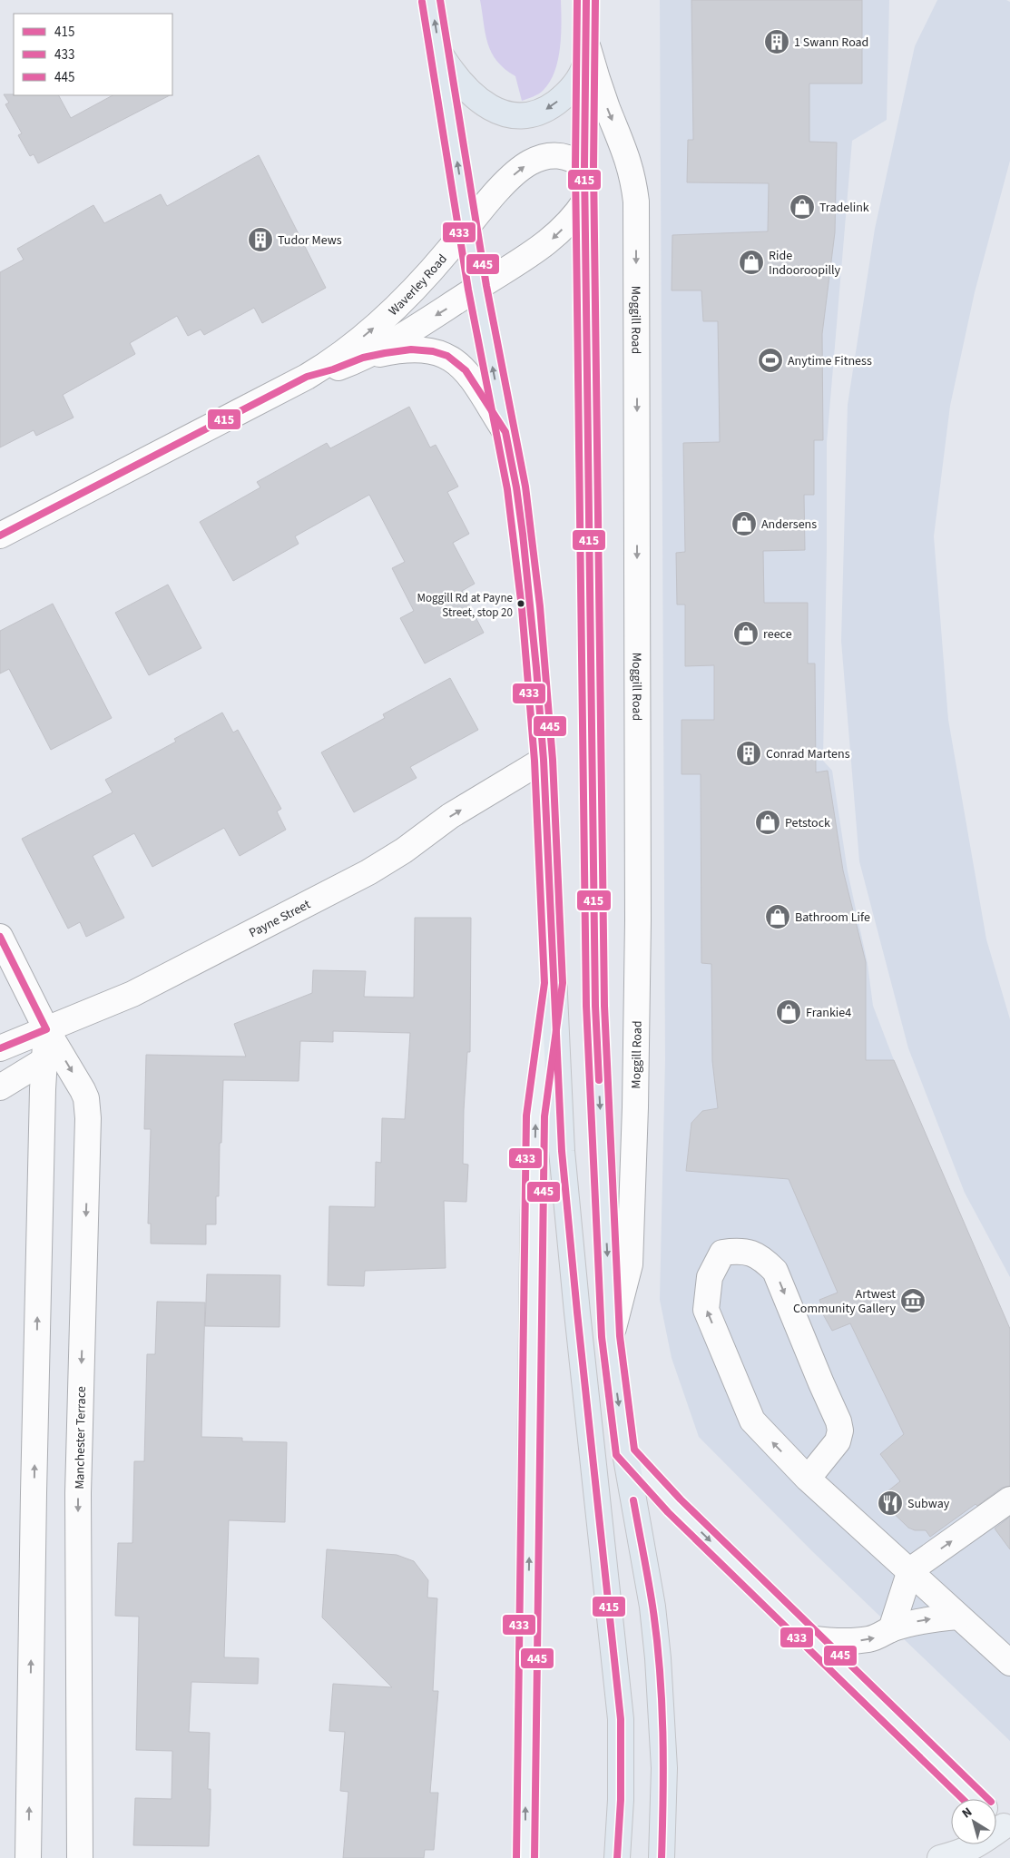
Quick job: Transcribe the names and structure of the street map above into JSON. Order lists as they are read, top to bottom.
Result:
{
  "streets": {
    "highway": ["Moggill Road"],
    "street": ["Waverley Road", "Payne Street", "Manchester Terrace"]
  },
  "crossings": [
    ["Waverley Road", "Moggill Road"],
    ["Payne Street", "Manchester Terrace"]
  ],
  "one_way": ["Payne Street"],
  "places": {
    "building": ["1 Swann Road", "Tudor Mews", "Conrad Martens"],
    "shop": [
      "Tradelink",
      "Ride Indooroopilly",
      "Andersens",
      "reece",
      "Petstock",
      "Bathroom Life",
      "Frankie4"
    ],
    "sports": ["Anytime Fitness"],
    "other": ["Moggill Rd at Payne Street, stop 20"],
    "museum": ["Artwest Community Gallery"],
    "restaurant": ["Subway"]
  },
  "lines": ["transit line 415", "transit line 433", "transit line 445"],
  "legend": ["415", "433", "445"],
  "north": "top left"
}
